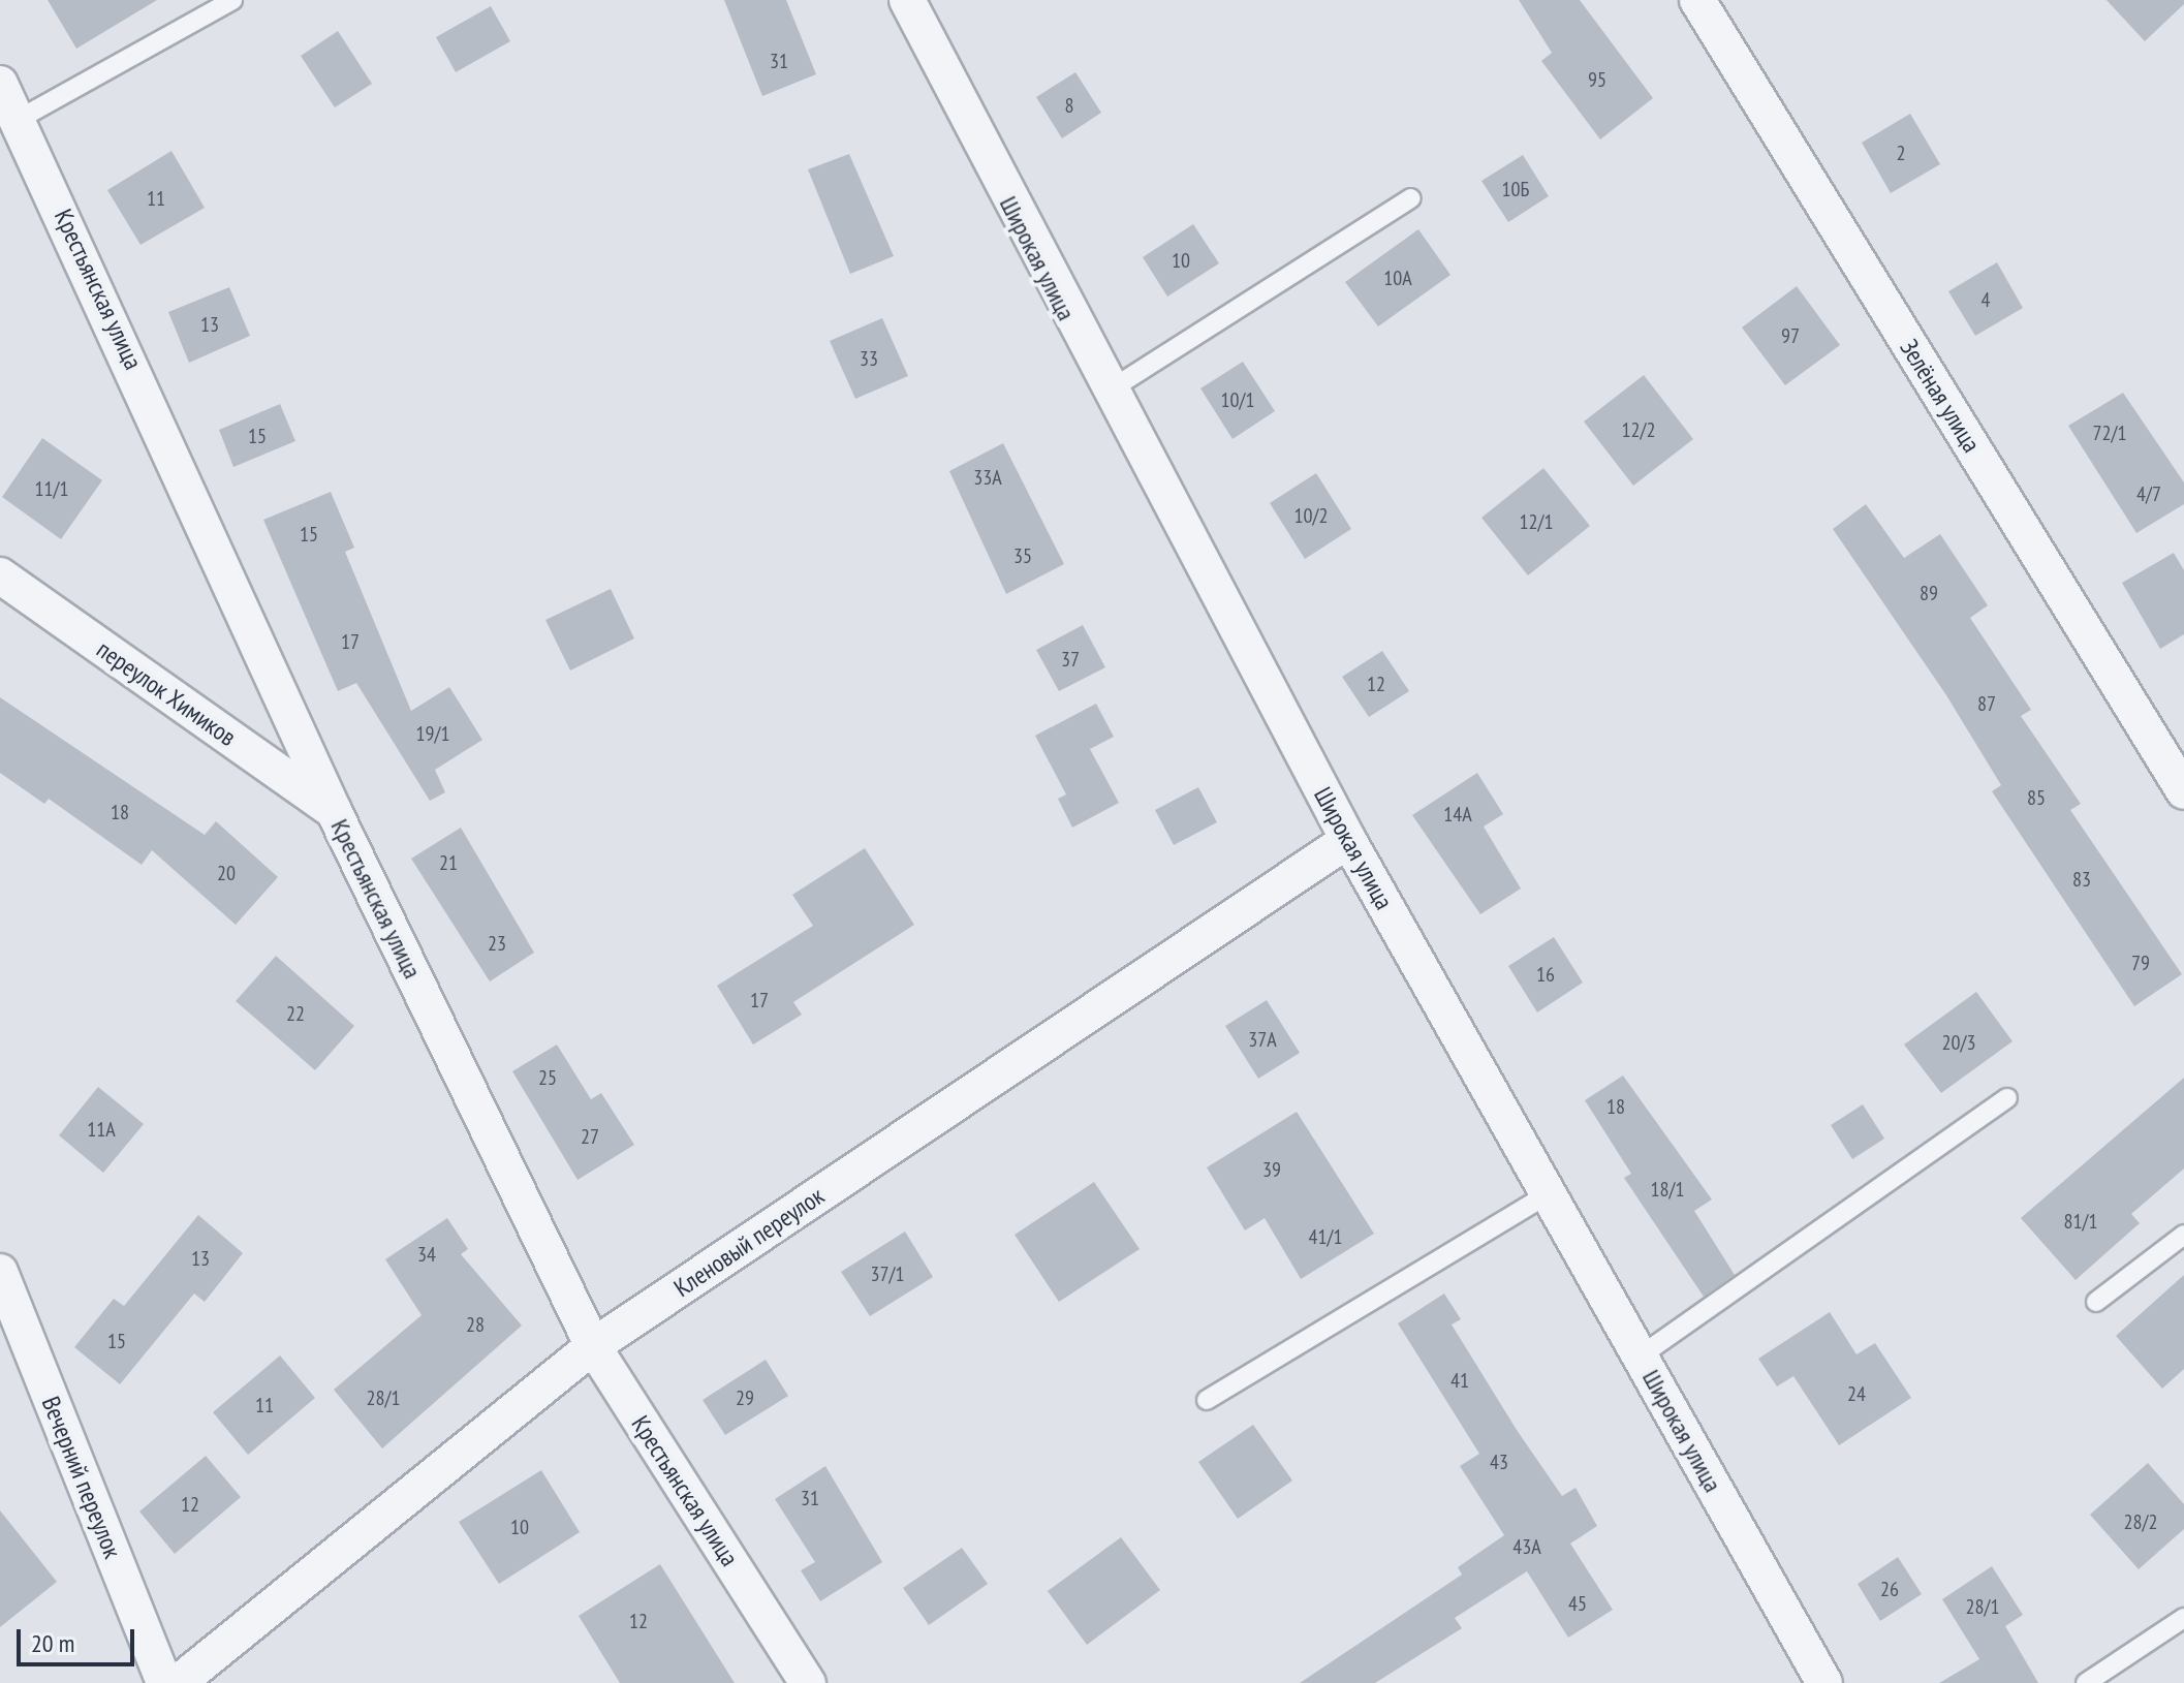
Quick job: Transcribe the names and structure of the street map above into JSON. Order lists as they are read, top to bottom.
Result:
{
  "streets": {
    "street": [
      "Широкая улица",
      "Крестьянская улица",
      "Зелёная улица",
      "переулок Химиков",
      "Кленовый переулок",
      "Вечерний переулок"
    ]
  },
  "crossings": [
    ["Широкая улица", "Кленовый переулок"],
    ["Крестьянская улица", "переулок Химиков"],
    ["Крестьянская улица", "Кленовый переулок"]
  ],
  "house_numbers": [
    "31",
    "95",
    "8",
    "2",
    "10Б",
    "11",
    "10",
    "10А",
    "4",
    "13",
    "97",
    "33",
    "10/1",
    "12/2",
    "72/1",
    "15",
    "33А",
    "11/1",
    "4/7",
    "10/2",
    "12/1",
    "15",
    "35",
    "89",
    "17",
    "37",
    "12",
    "87",
    "19/1",
    "85",
    "18",
    "14А",
    "21",
    "20",
    "83",
    "23",
    "79",
    "16",
    "17",
    "22",
    "37А",
    "20/3",
    "25",
    "18",
    "11А",
    "27",
    "39",
    "18/1",
    "81/1",
    "41/1",
    "34",
    "13",
    "37/1",
    "28",
    "15",
    "41",
    "24",
    "28/1",
    "29",
    "11",
    "43",
    "31",
    "12",
    "28/2",
    "10",
    "43А",
    "26",
    "45",
    "28/1",
    "12"
  ],
  "scale_bar": "20 m"
}
